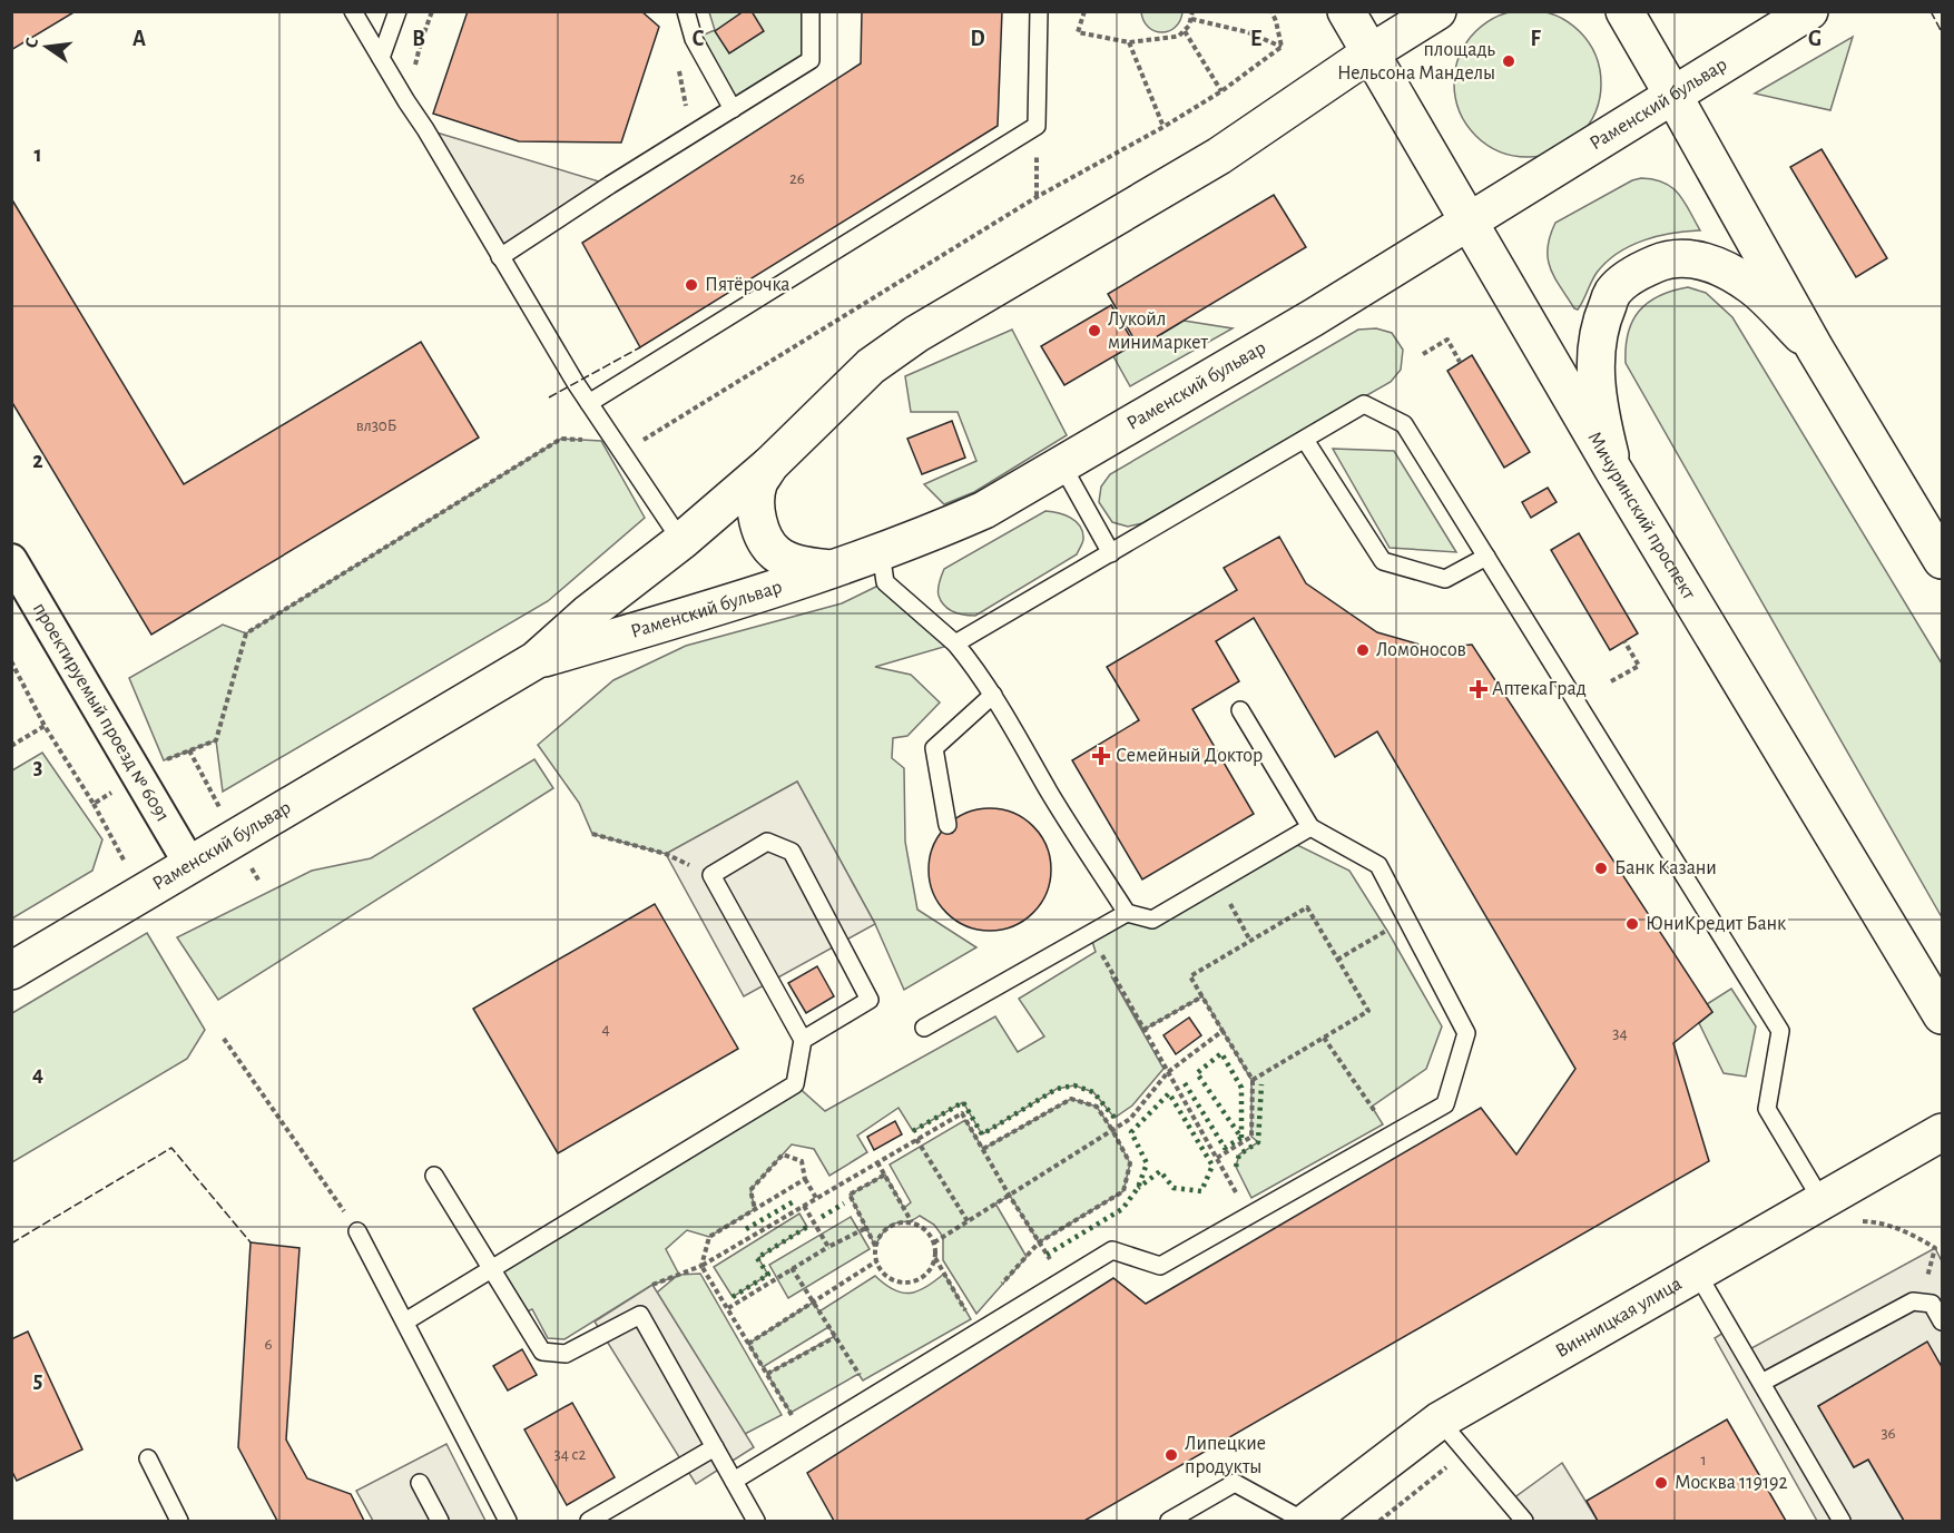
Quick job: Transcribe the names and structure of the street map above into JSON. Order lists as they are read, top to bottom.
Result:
{
  "streets": {
    "street": [
      "Раменский бульвар",
      "Мичуринский проспект",
      "проектируемый проезд № 6091",
      "Винницкая улица"
    ]
  },
  "crossings": [
    ["Раменский бульвар", "Мичуринский проспект"],
    ["Раменский бульвар", "проектируемый проезд № 6091"]
  ],
  "places": {
    "other": [
      "площадь Нельсона Манделы",
      "Пятёрочка",
      "Лукойл минимаркет",
      "Ломоносов",
      "Банк Казани",
      "ЮниКредит Банк",
      "Липецкие продукты",
      "Москва 119192"
    ],
    "health": ["АптекаГрад", "Семейный Доктор"]
  },
  "house_numbers": [
    "26",
    "вл30Б",
    "4",
    "34",
    "6",
    "36",
    "34 с2",
    "1"
  ],
  "north": "left",
  "grid": {
    "columns": [
      "A",
      "B",
      "C",
      "D",
      "E",
      "F",
      "G"
    ],
    "rows": [
      "1",
      "2",
      "3",
      "4",
      "5"
    ]
  }
}
